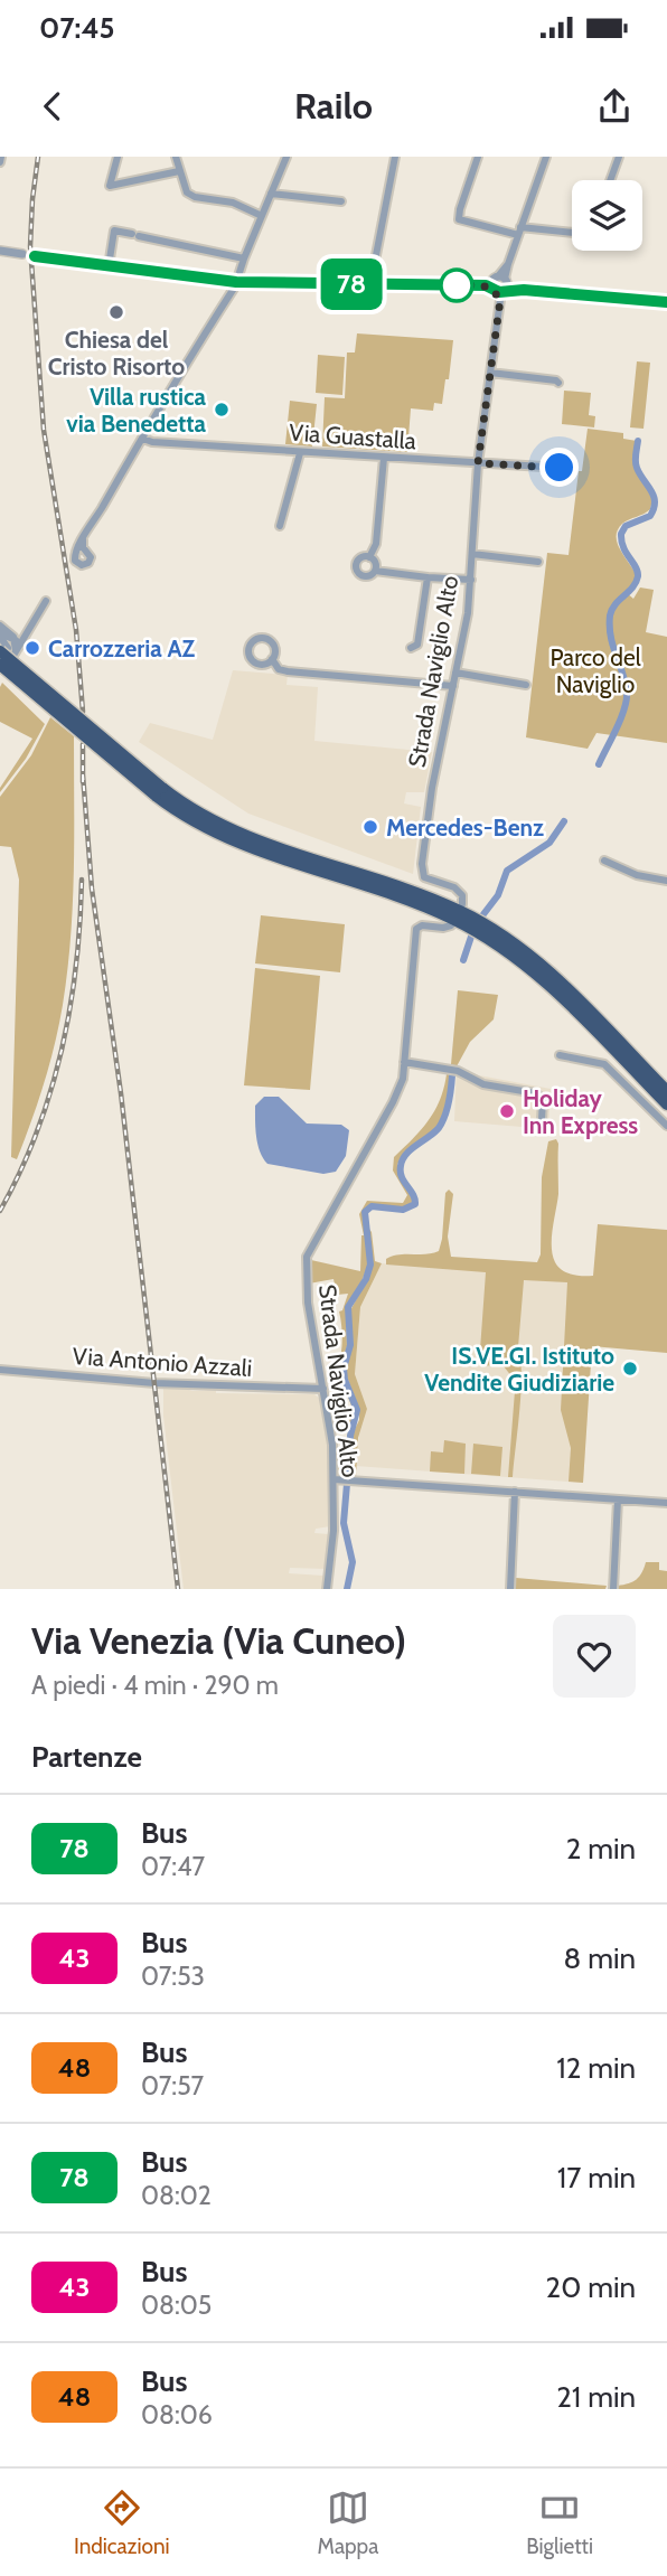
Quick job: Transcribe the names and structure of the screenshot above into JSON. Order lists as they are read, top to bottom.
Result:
{
  "streets": {
    "street": ["Via Guastalla", "Strada Naviglio Alto", "Via Antonio Azzali"]
  },
  "crossings": [
    ["Via Guastalla", "Strada Naviglio Alto"],
    ["Strada Naviglio Alto", "Via Antonio Azzali"]
  ],
  "parks": ["Parco del Naviglio"],
  "places": [
    "Chiesa del Cristo Risorto",
    "Villa rustica via Benedetta",
    "Carrozzeria AZ",
    "Mercedes-Benz",
    "Holiday Inn Express",
    "IS.VE.GI. Istituto Vendite Giudiziarie"
  ],
  "lines": ["bus line 78"],
  "page": {
    "status": "07:45",
    "header": "Railo",
    "on_map": "78",
    "heading": [
      ["Via Venezia (Via Cuneo)", "A piedi · 4 min · 290 m"],
      "Partenze"
    ],
    "list": [
      {
        "mark": "78",
        "name": "Bus",
        "note": "07:47",
        "value": "2 min"
      },
      {
        "mark": "43",
        "name": "Bus",
        "note": "07:53",
        "value": "8 min"
      },
      {
        "mark": "48",
        "name": "Bus",
        "note": "07:57",
        "value": "12 min"
      },
      {
        "mark": "78",
        "name": "Bus",
        "note": "08:02",
        "value": "17 min"
      },
      {
        "mark": "43",
        "name": "Bus",
        "note": "08:05",
        "value": "20 min"
      },
      {
        "mark": "48",
        "name": "Bus",
        "note": "08:06",
        "value": "21 min"
      }
    ],
    "tabs": ["Indicazioni", "Mappa", "Biglietti"]
  }
}
